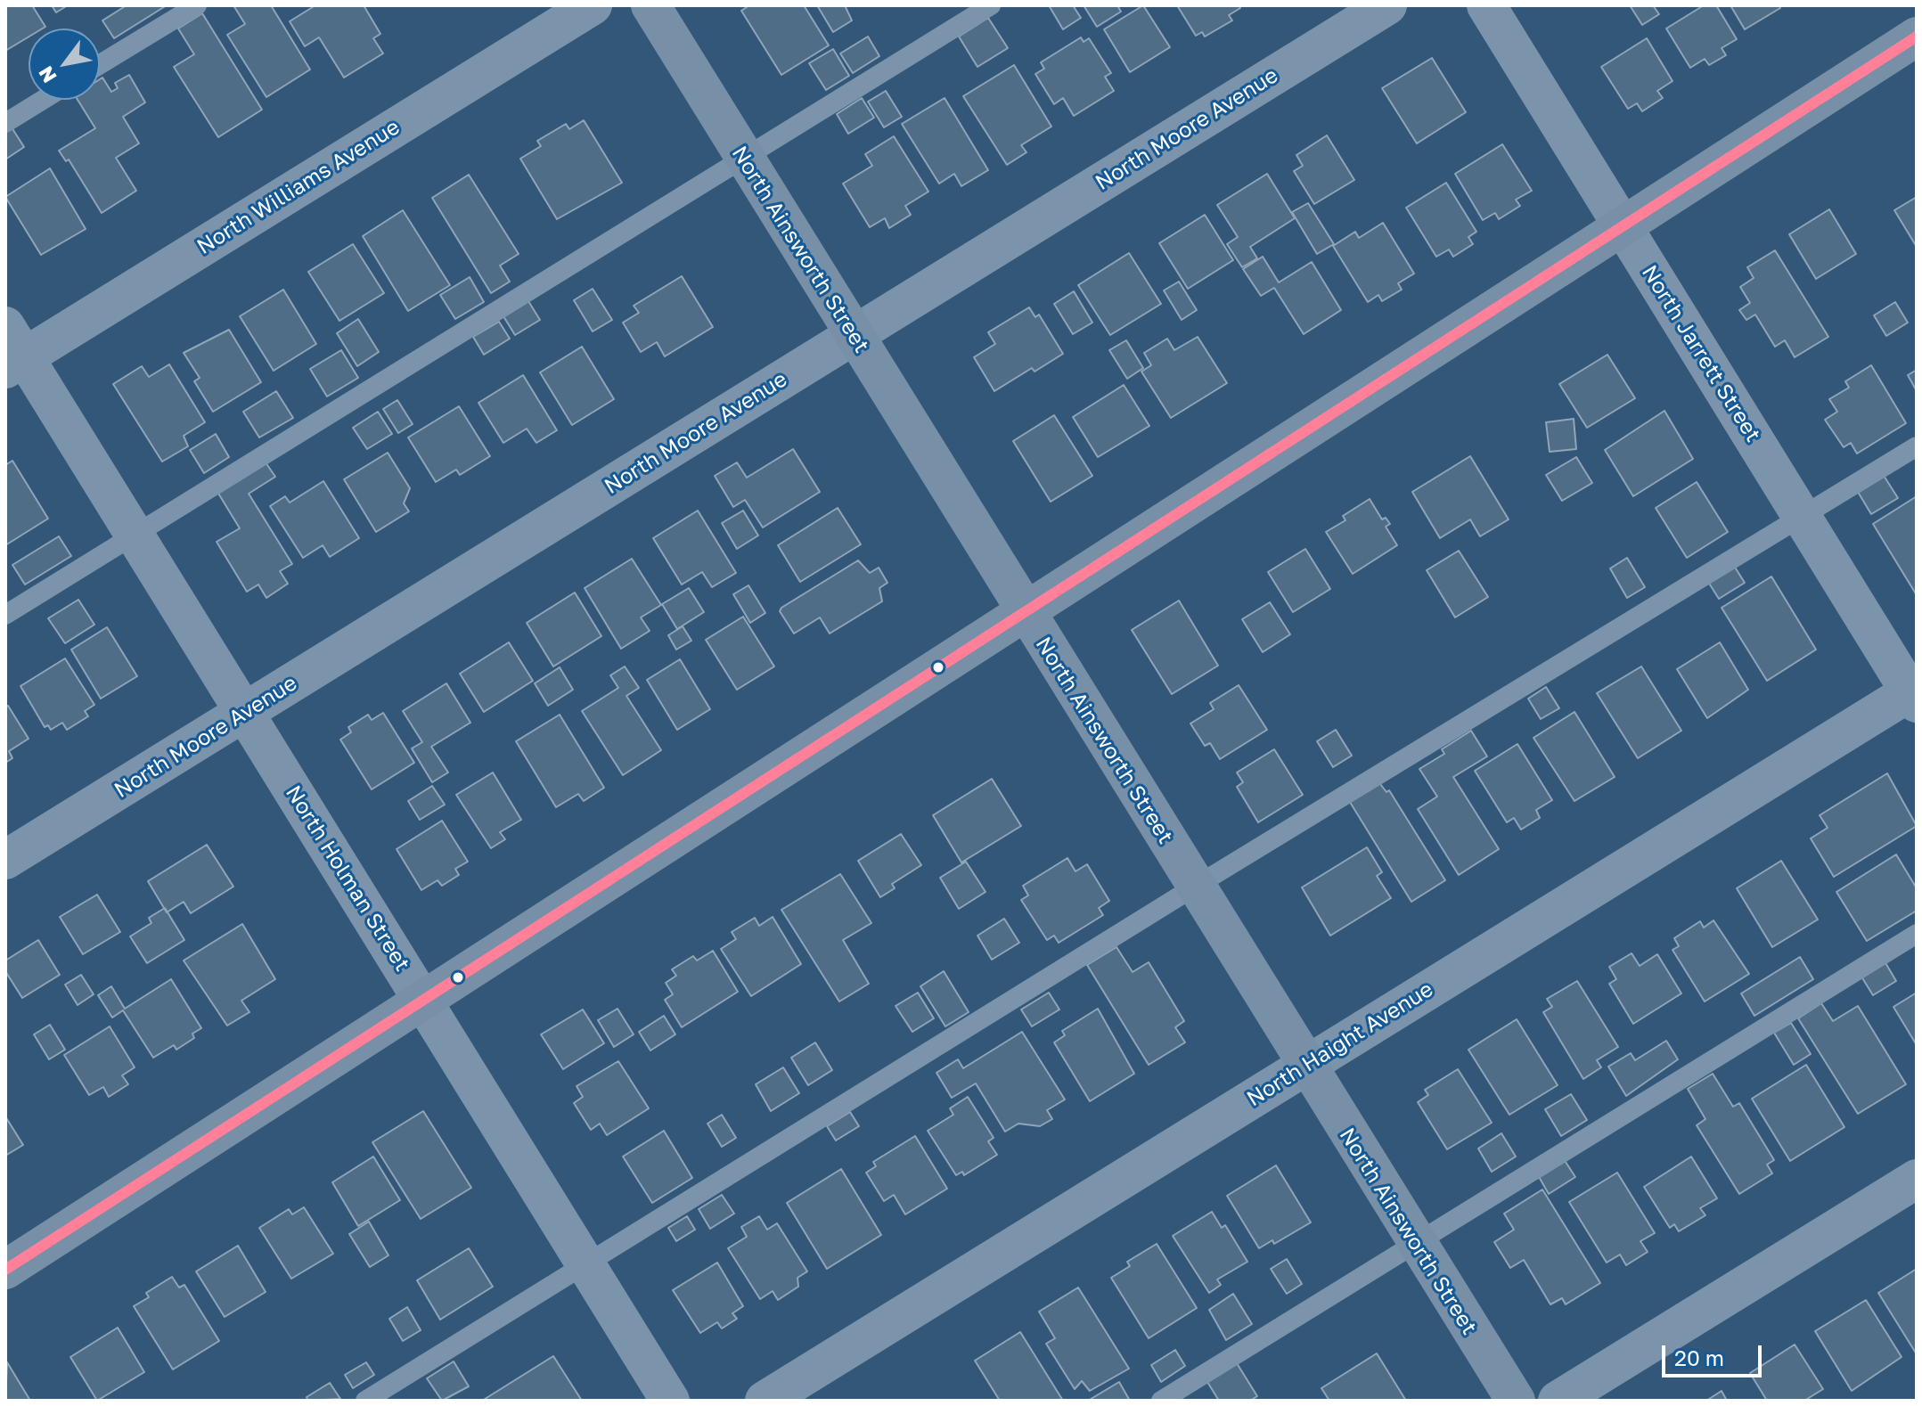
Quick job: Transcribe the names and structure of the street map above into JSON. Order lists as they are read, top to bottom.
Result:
{
  "streets": {
    "street": [
      "North Moore Avenue",
      "North Williams Avenue",
      "North Ainsworth Street",
      "North Jarrett Street",
      "North Holman Street",
      "North Haight Avenue"
    ]
  },
  "crossings": [
    ["North Moore Avenue", "North Ainsworth Street"],
    ["North Moore Avenue", "North Holman Street"],
    ["North Williams Avenue", "North Holman Street"],
    ["North Ainsworth Street", "North Haight Avenue"],
    ["North Jarrett Street", "North Haight Avenue"]
  ],
  "scale_bar": "20 m",
  "north": "bottom left"
}
